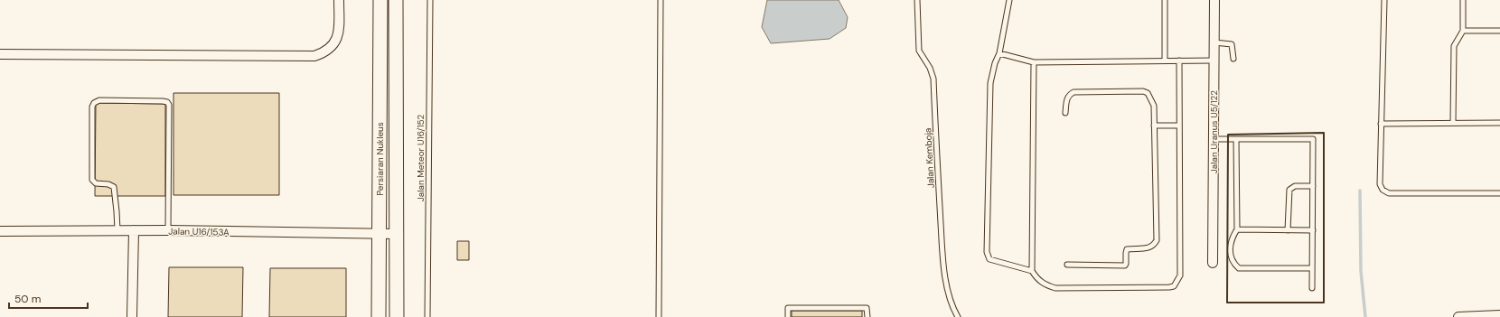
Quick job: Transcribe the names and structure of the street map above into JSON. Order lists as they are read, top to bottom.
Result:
{
  "streets": {
    "street": ["Jalan Uranus U5/122", "Persiaran Nukleus", "Jalan U16/153A"],
    "lane": ["Jalan Meteor U16/152", "Jalan Kemboja"]
  },
  "crossings": [
    ["Persiaran Nukleus", "Jalan U16/153A"]
  ],
  "scale_bar": "50 m"
}
